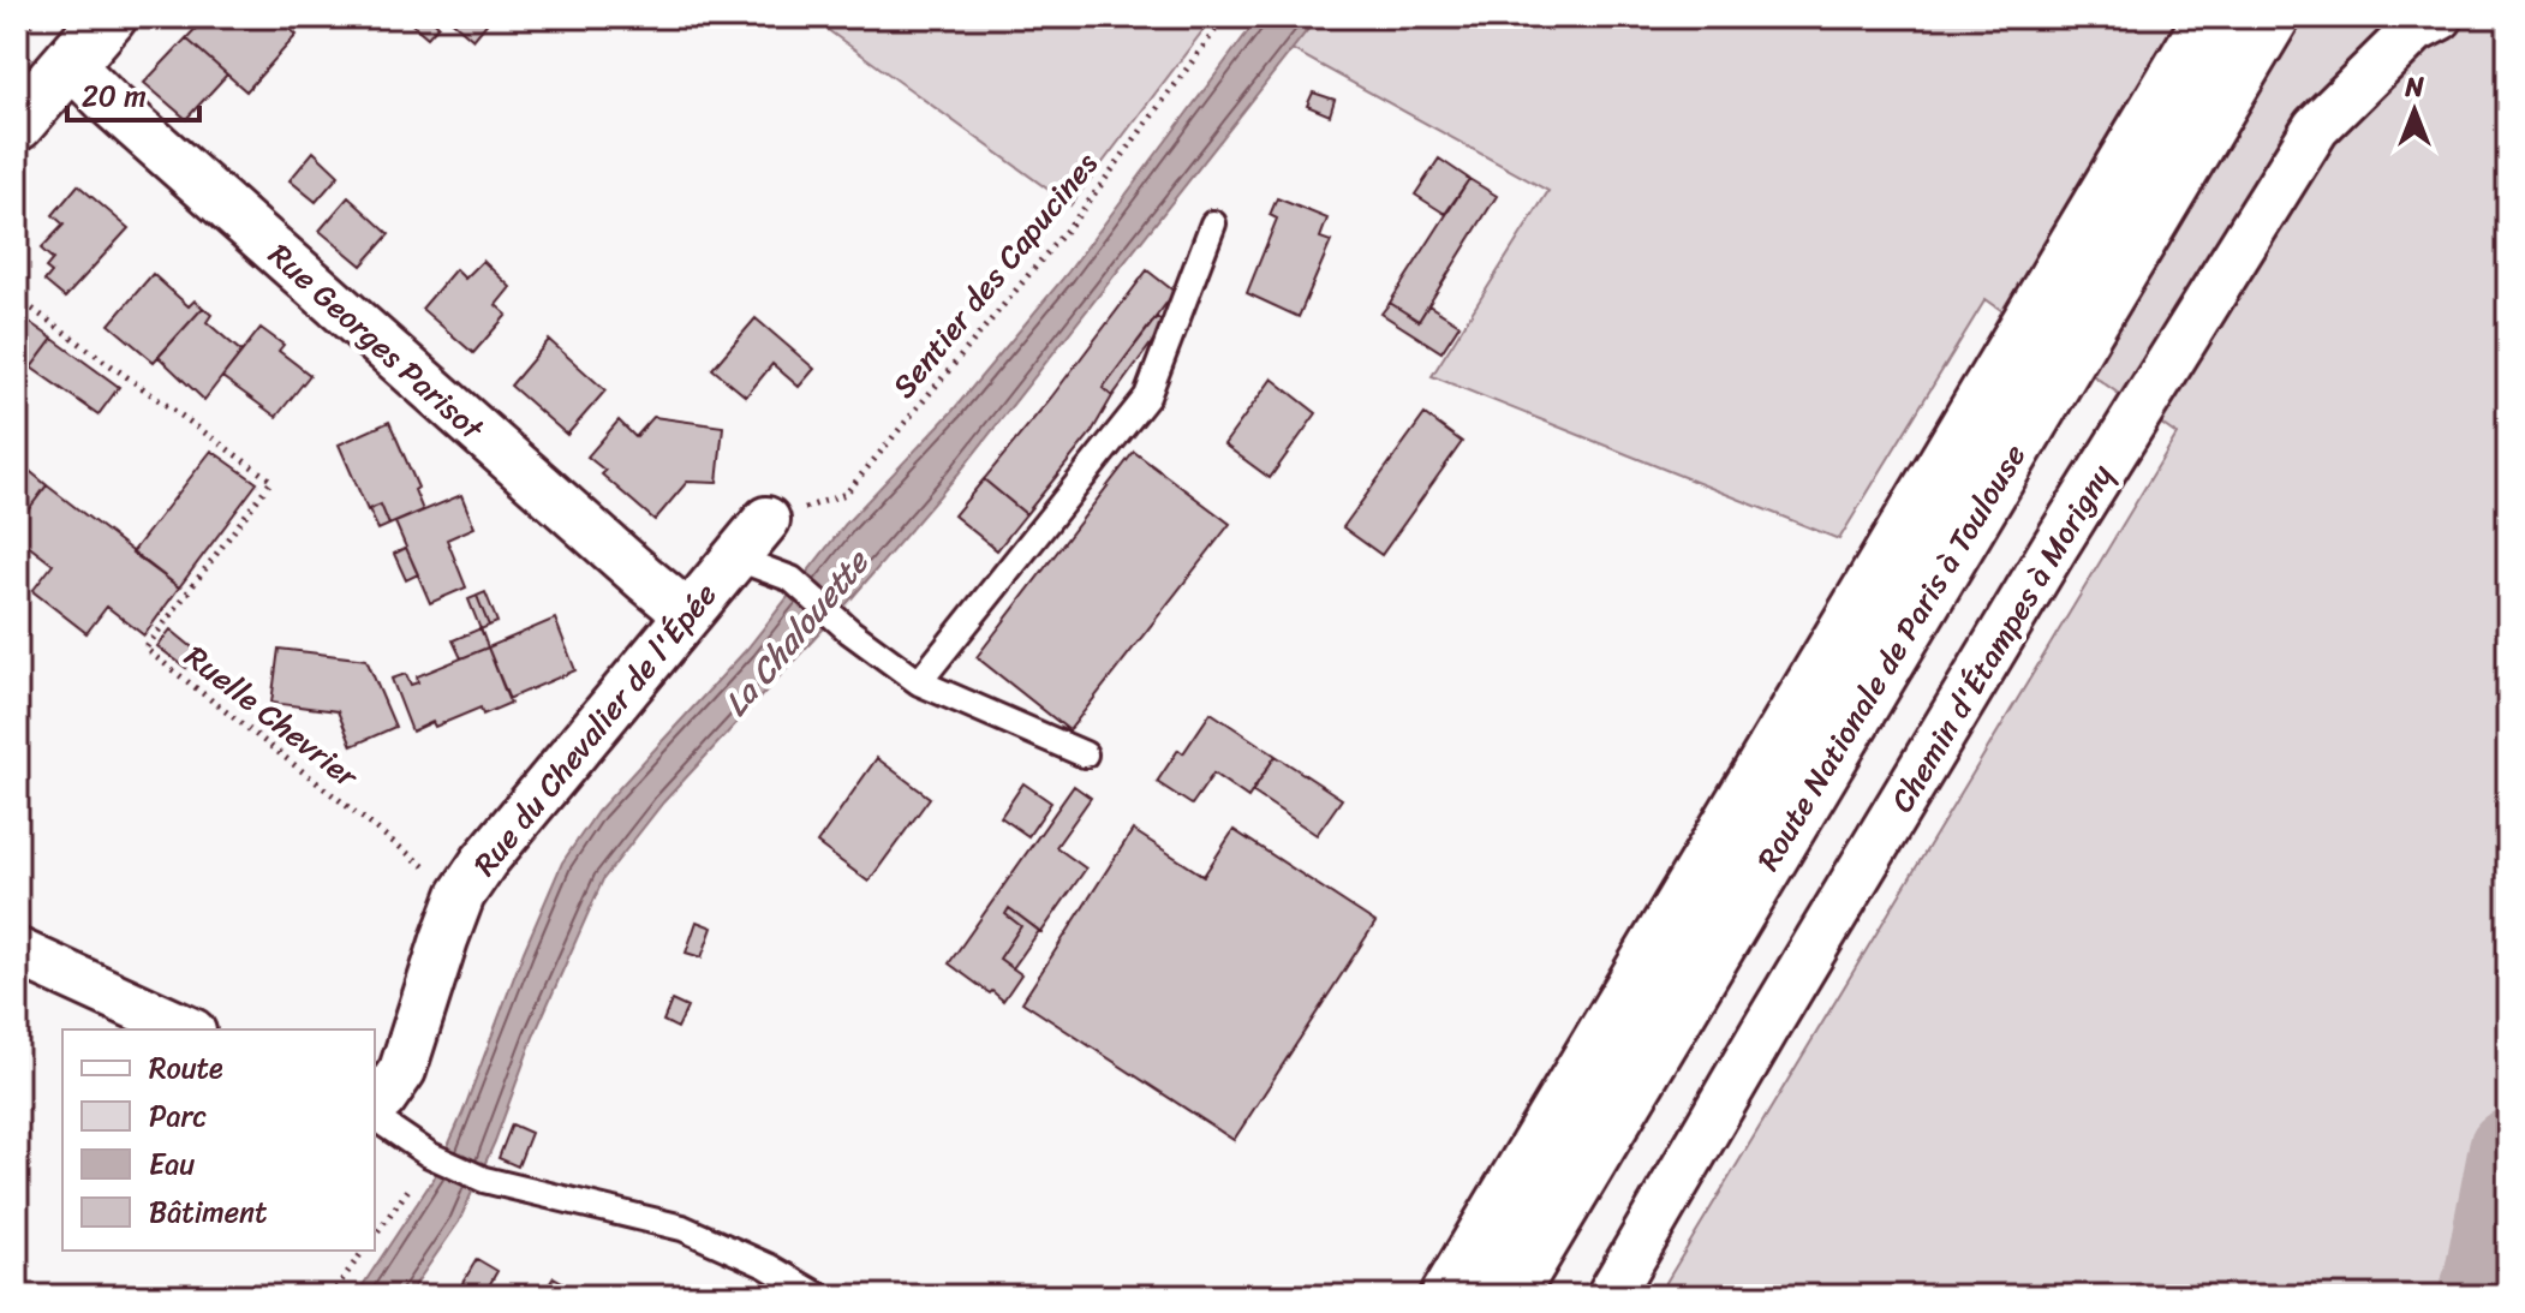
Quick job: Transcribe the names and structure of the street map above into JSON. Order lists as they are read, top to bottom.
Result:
{
  "streets": {
    "main road": ["Route Nationale de Paris à Toulouse"],
    "street": ["Rue Georges Parisot", "Chemin d'Étampes à Morigny", "Rue du Chevalier de l'Épée"],
    "path": ["Sentier des Capucines", "Ruelle Chevrier"]
  },
  "crossings": [
    ["Sentier des Capucines", "Rue du Chevalier de l'Épée"],
    ["Rue Georges Parisot", "Rue du Chevalier de l'Épée"],
    ["Ruelle Chevrier", "Rue du Chevalier de l'Épée"]
  ],
  "water": ["La Chalouette"],
  "legend": [
    "Route",
    "Parc",
    "Eau",
    "Bâtiment"
  ],
  "scale_bar": "20 m",
  "north": "top"
}
